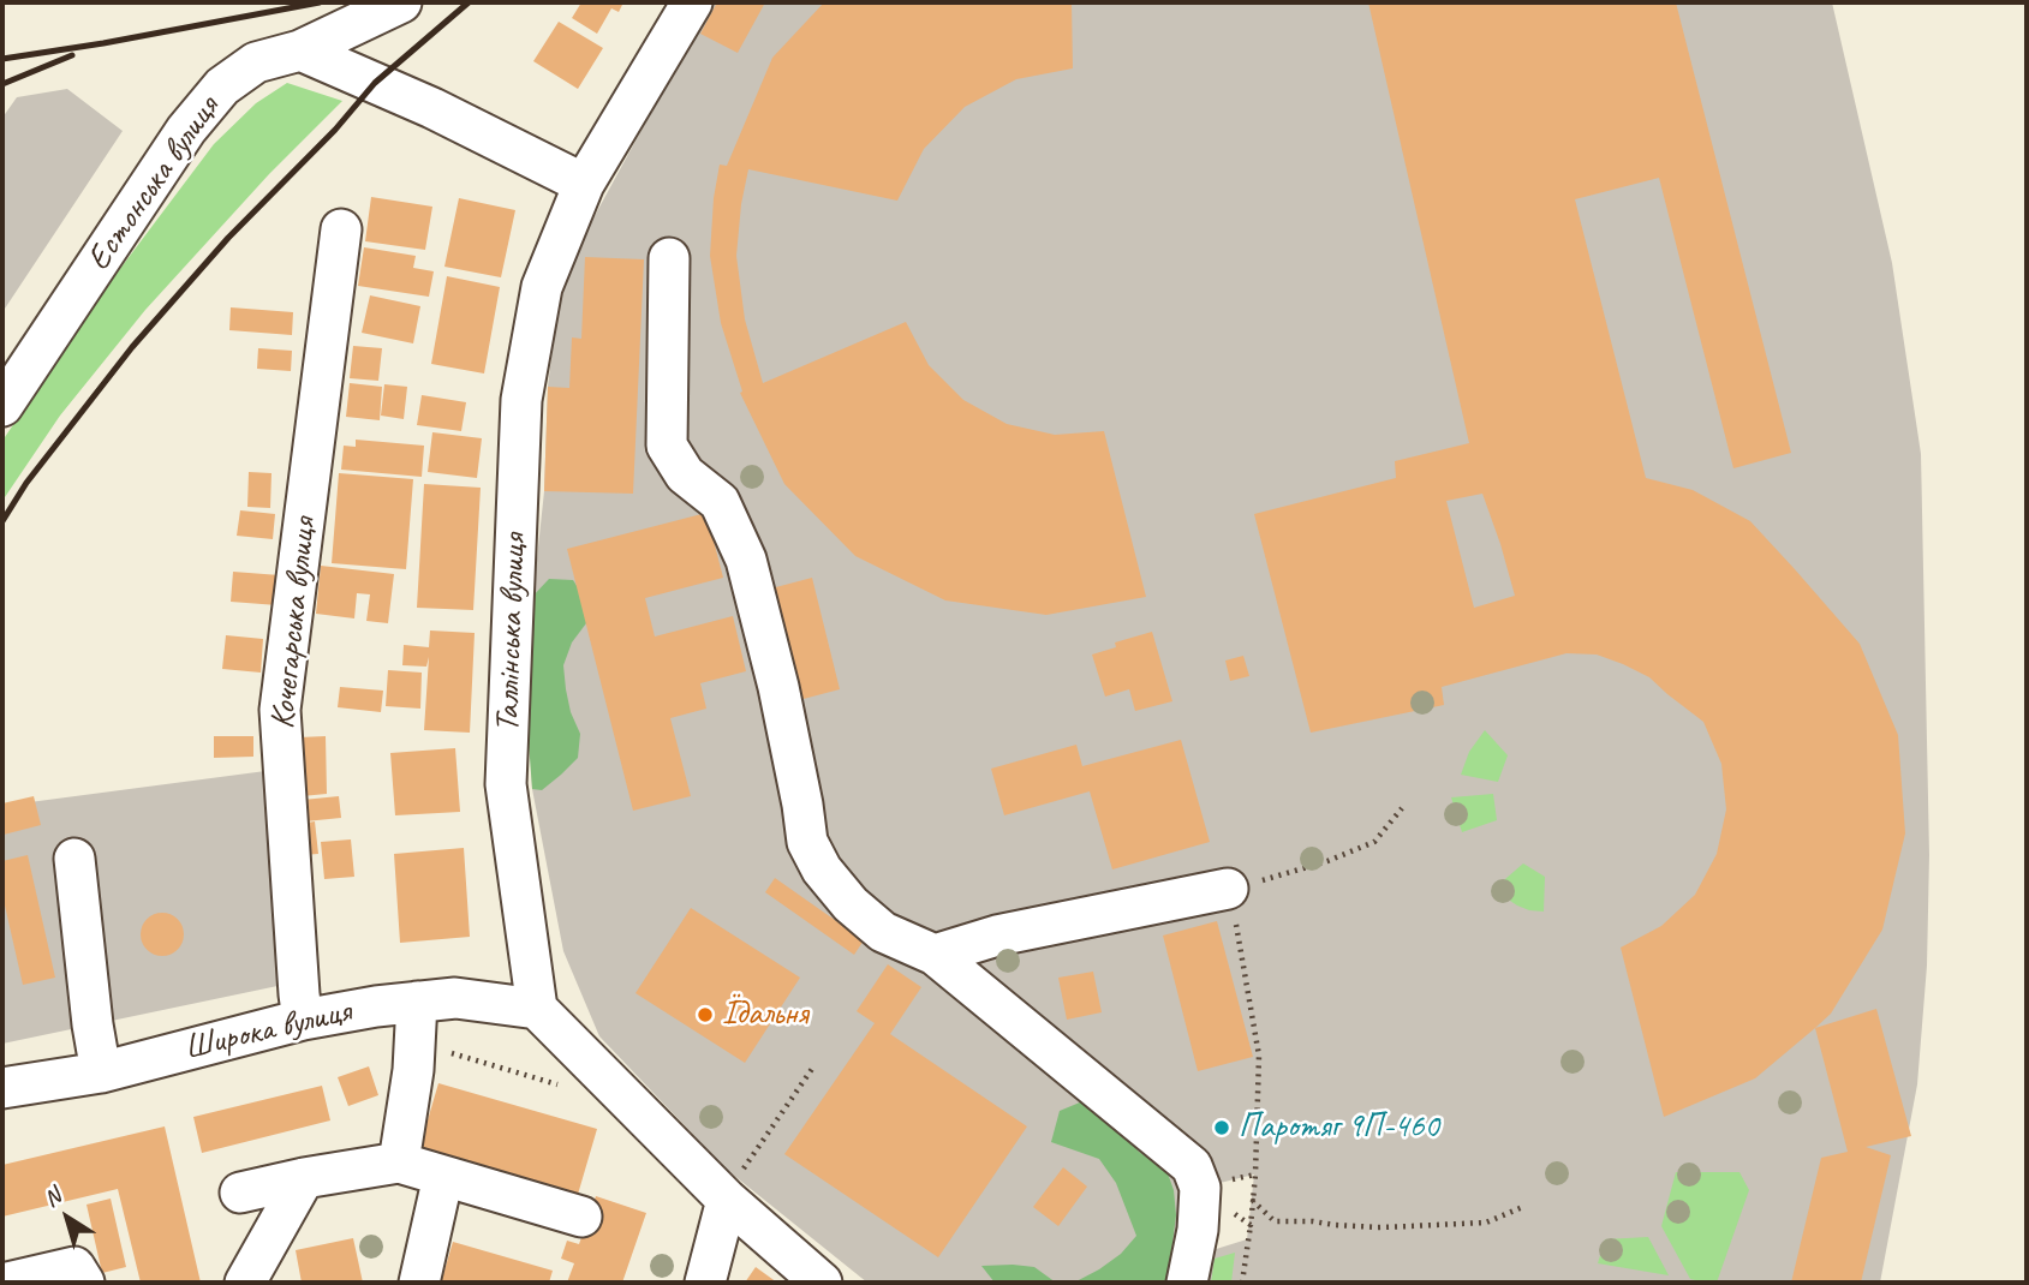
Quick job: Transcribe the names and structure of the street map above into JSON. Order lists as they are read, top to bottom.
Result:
{
  "streets": {
    "street": [
      "Естонська вулиця",
      "Кочегарська вулиця",
      "Таллінська вулиця",
      "Широка вулиця"
    ]
  },
  "crossings": [
    ["Кочегарська вулиця", "Широка вулиця"],
    ["Таллінська вулиця", "Широка вулиця"]
  ],
  "places": ["Їдальня", "Паротяг 9П-460"],
  "north": "top left"
}
